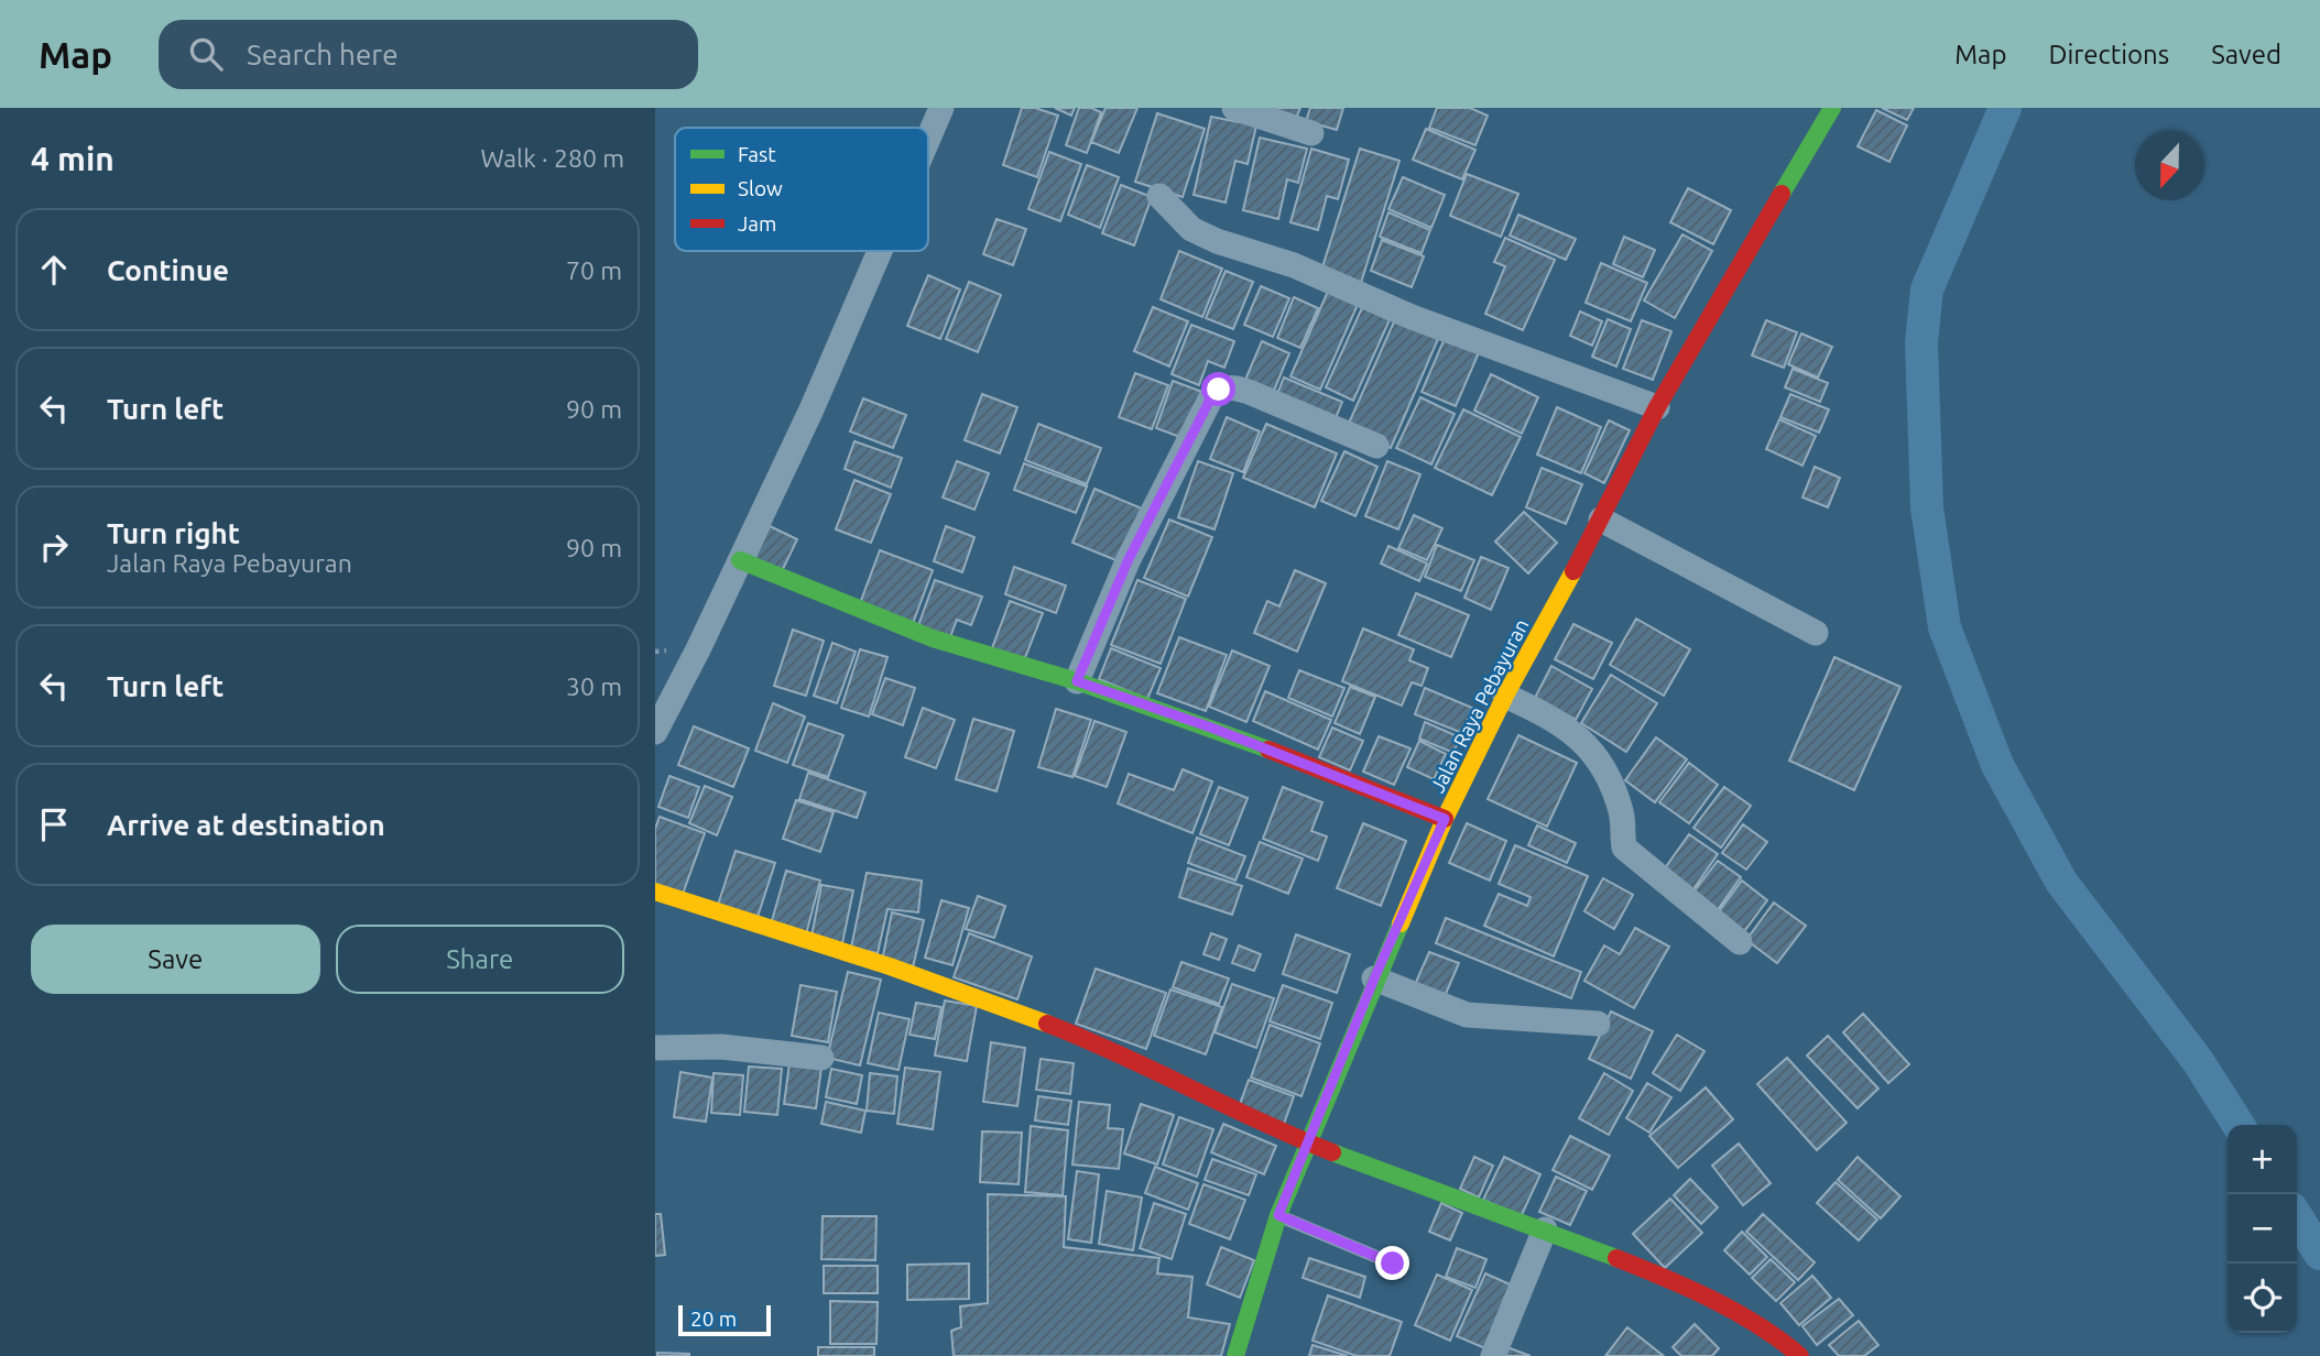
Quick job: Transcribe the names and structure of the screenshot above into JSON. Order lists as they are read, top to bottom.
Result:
{
  "streets": {
    "street": ["Jalan Raya Pebayuran"]
  },
  "legend": ["Fast", "Slow", "Jam"],
  "scale_bar": "20 m",
  "north": "bottom",
  "page": {
    "header": "Map",
    "search": "Search here",
    "nav": ["Map", "Directions", "Saved"],
    "heading": ["4 min", "Walk · 280 m"],
    "list": [
      ["Continue", "70 m"],
      ["Turn left", "90 m"],
      ["Turn right", "Jalan Raya Pebayuran", "90 m"],
      ["Turn left", "30 m"],
      "Arrive at destination"
    ],
    "buttons": ["Save", "Share"],
    "map_buttons": ["+", "−"],
    "scale": "20 m"
  }
}
